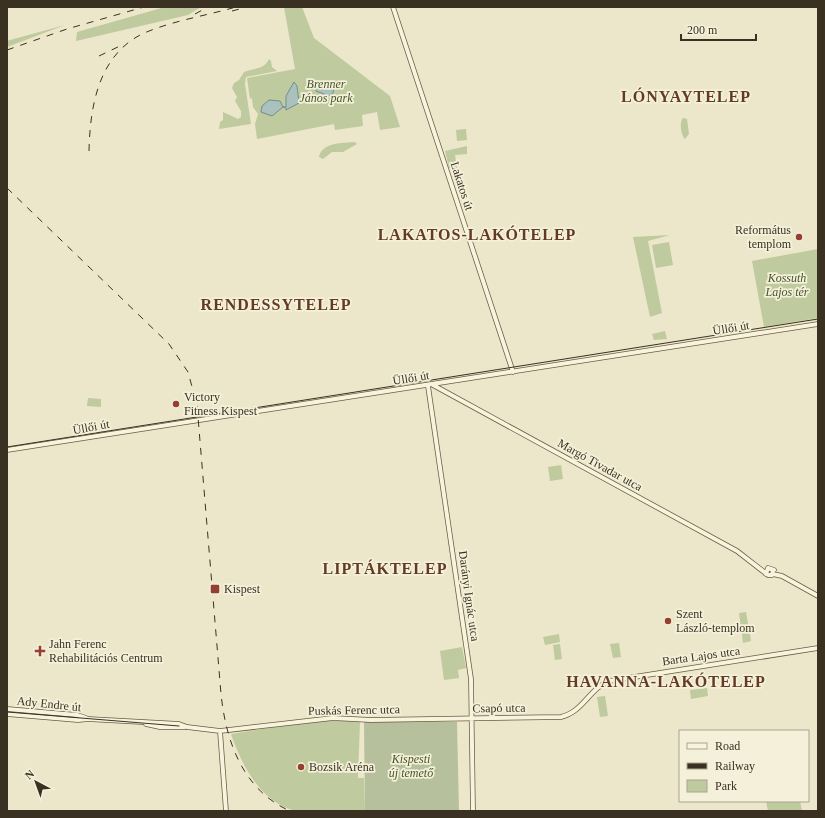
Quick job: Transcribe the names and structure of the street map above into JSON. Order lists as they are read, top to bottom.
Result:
{
  "streets": {
    "street": [
      "Lakatos út",
      "Üllői út",
      "Margó Tivadar utca",
      "Darányi Ignác utca",
      "Barta Lajos utca",
      "Ady Endre út",
      "Csapó utca",
      "Puskás Ferenc utca"
    ]
  },
  "crossings": [
    ["Lakatos út", "Üllői út"],
    ["Üllői út", "Margó Tivadar utca"],
    ["Üllői út", "Darányi Ignác utca"],
    ["Margó Tivadar utca", "Darányi Ignác utca"],
    ["Darányi Ignác utca", "Csapó utca"],
    ["Barta Lajos utca", "Csapó utca"],
    ["Ady Endre út", "Puskás Ferenc utca"],
    ["Csapó utca", "Puskás Ferenc utca"]
  ],
  "districts": [
    "LÓNYAYTELEP",
    "LAKATOS-LAKÓTELEP",
    "RENDESSYTELEP",
    "LIPTÁKTELEP",
    "HAVANNA-LAKÓTELEP"
  ],
  "parks": ["Brenner János park", "Kossuth Lajos tér", "Kispesti új temető"],
  "places": {
    "other": [
      "Református templom",
      "Victory Fitness Kispest",
      "Szent László-templom",
      "Bozsik Aréna"
    ],
    "transit": ["Kispest"],
    "health": ["Jahn Ferenc Rehabilitációs Centrum"]
  },
  "legend": ["Road", "Railway", "Park"],
  "scale_bar": "200 m",
  "north": "top left"
}
